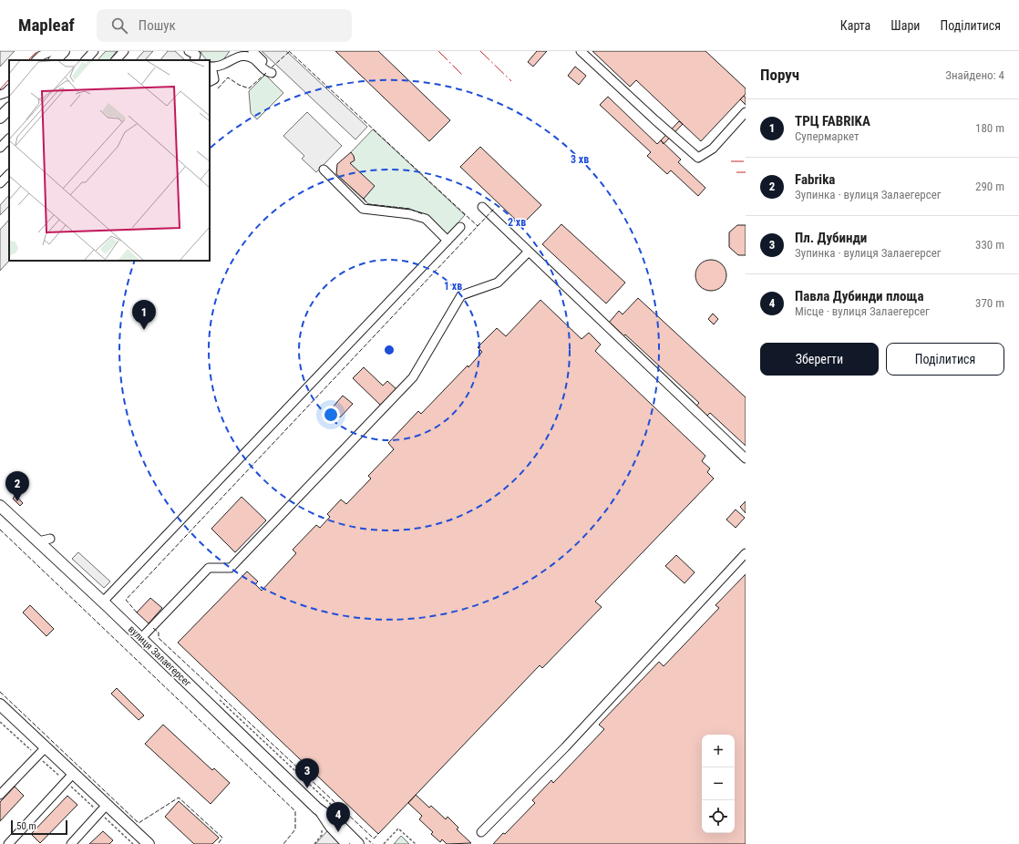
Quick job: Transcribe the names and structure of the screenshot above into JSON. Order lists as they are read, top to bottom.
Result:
{
  "streets": {
    "main road": ["вулиця Залаегерсег"]
  },
  "scale_bar": "50 m",
  "page": {
    "header": "Mapleaf",
    "search": "Пошук",
    "nav": ["Карта", "Шари", "Поділитися"],
    "heading": ["Поруч", "Знайдено: 4"],
    "list": [
      {
        "mark": "1",
        "name": "ТРЦ FABRIKA",
        "note": "Супермаркет",
        "value": "180 m"
      },
      {
        "mark": "2",
        "name": "Fabrika",
        "note": "Зупинка · вулиця Залаегерсег",
        "value": "290 m"
      },
      {
        "mark": "3",
        "name": "Пл. Дубинди",
        "note": "Зупинка · вулиця Залаегерсег",
        "value": "330 m"
      },
      {
        "mark": "4",
        "name": "Павла Дубинди площа",
        "note": "Місце · вулиця Залаегерсег",
        "value": "370 m"
      }
    ],
    "pins": [
      "1",
      "2",
      "3",
      "4"
    ],
    "buttons": ["Зберегти", "Поділитися"],
    "map_buttons": ["+", "−"],
    "scale": "50 m"
  },
  "rings": ["3 хв", "2 хв", "1 хв"]
}
